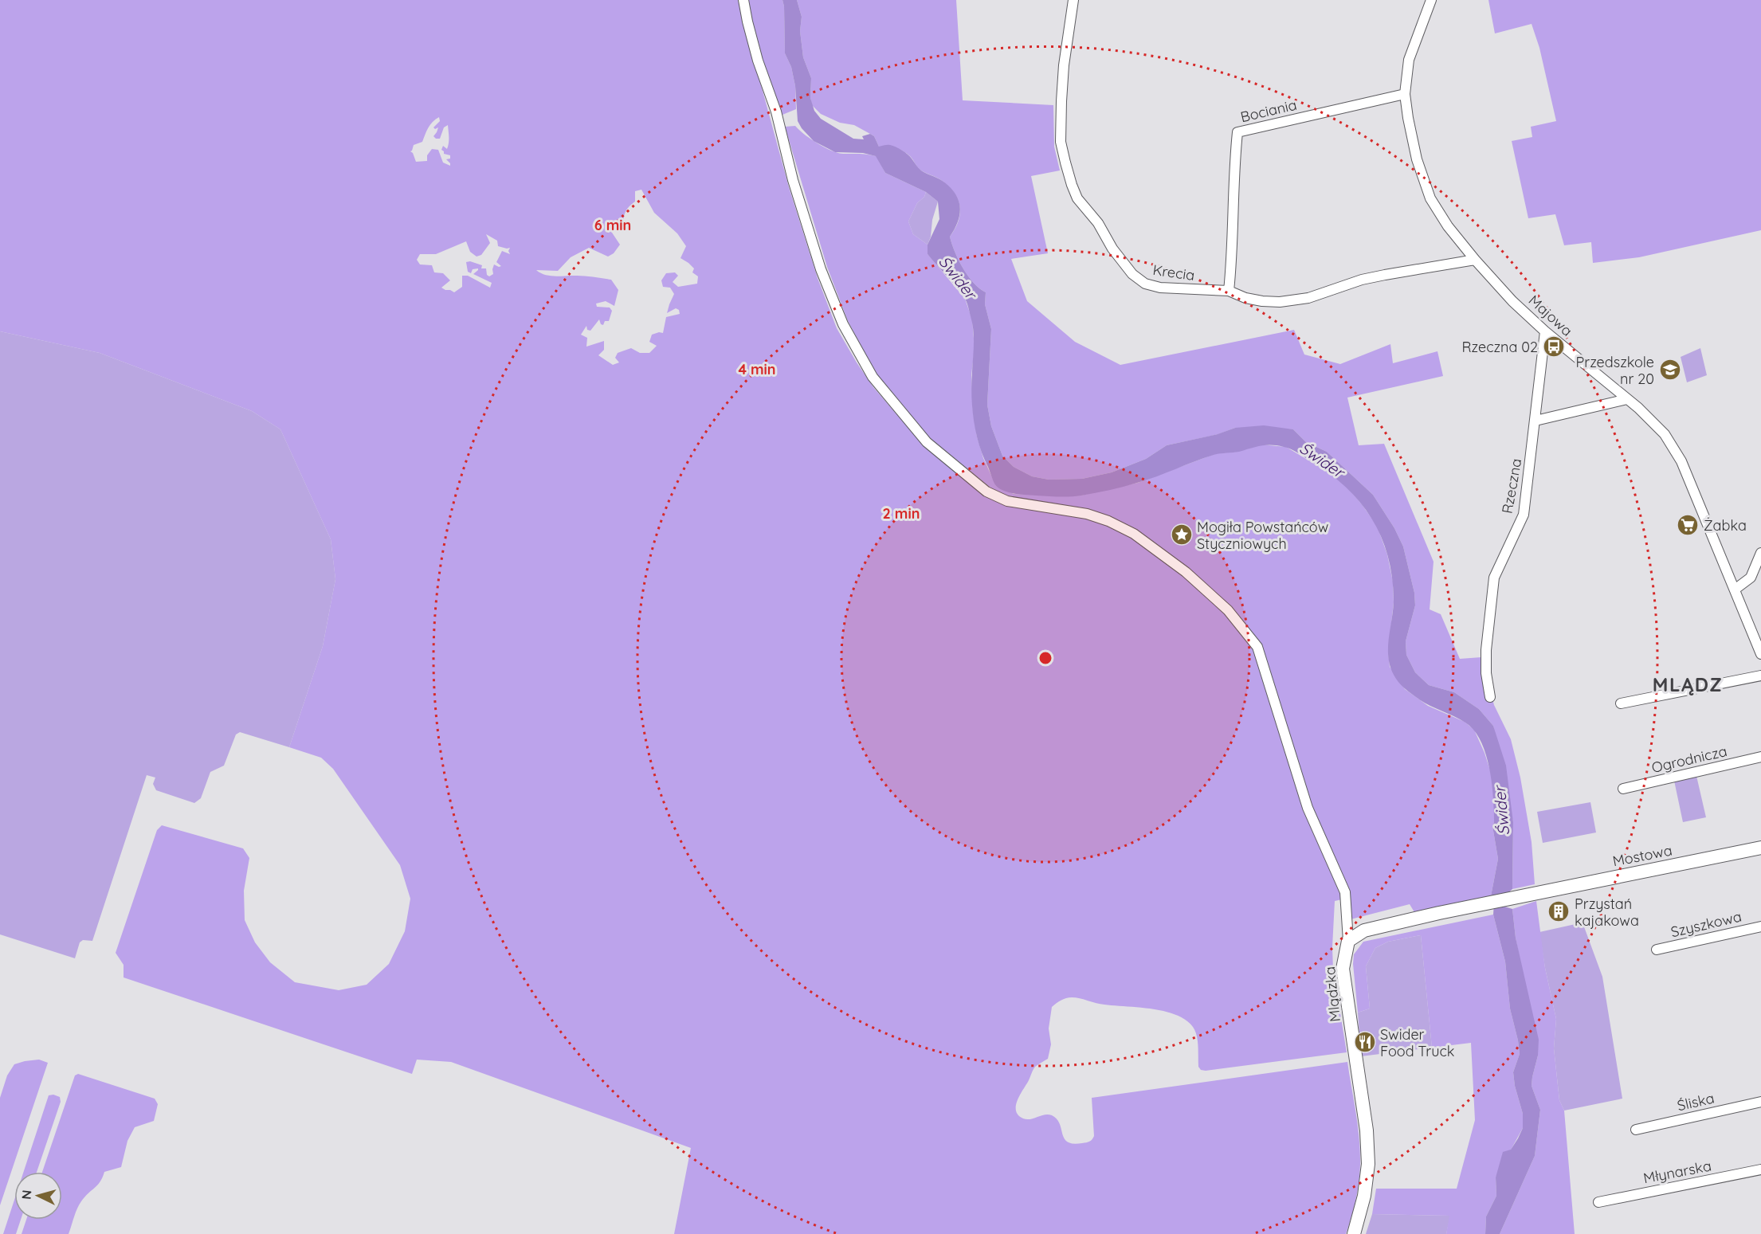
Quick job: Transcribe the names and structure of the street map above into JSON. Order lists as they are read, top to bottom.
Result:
{
  "streets": {
    "street": [
      "Bociania",
      "Krecia",
      "Majowa",
      "Rzeczna",
      "Ogrodnicza",
      "Mostowa",
      "Szyszkowa",
      "Mlądzka",
      "Śliska",
      "Młynarska"
    ]
  },
  "crossings": [
    ["Bociania", "Krecia"],
    ["Bociania", "Majowa"],
    ["Krecia", "Majowa"],
    ["Majowa", "Rzeczna"],
    ["Mostowa", "Mlądzka"]
  ],
  "districts": ["MLĄDZ"],
  "water": ["Świder"],
  "places": {
    "bus stop": ["Rzeczna 02"],
    "school or university": ["Przedszkole nr 20"],
    "supermarket": ["Żabka"],
    "place": ["Mogiła Powstańców Styczniowych"],
    "building": ["Przystań kajakowa"],
    "restaurant": ["Swider Food Truck"]
  },
  "north": "left",
  "rings": ["6 min", "4 min", "2 min"]
}
